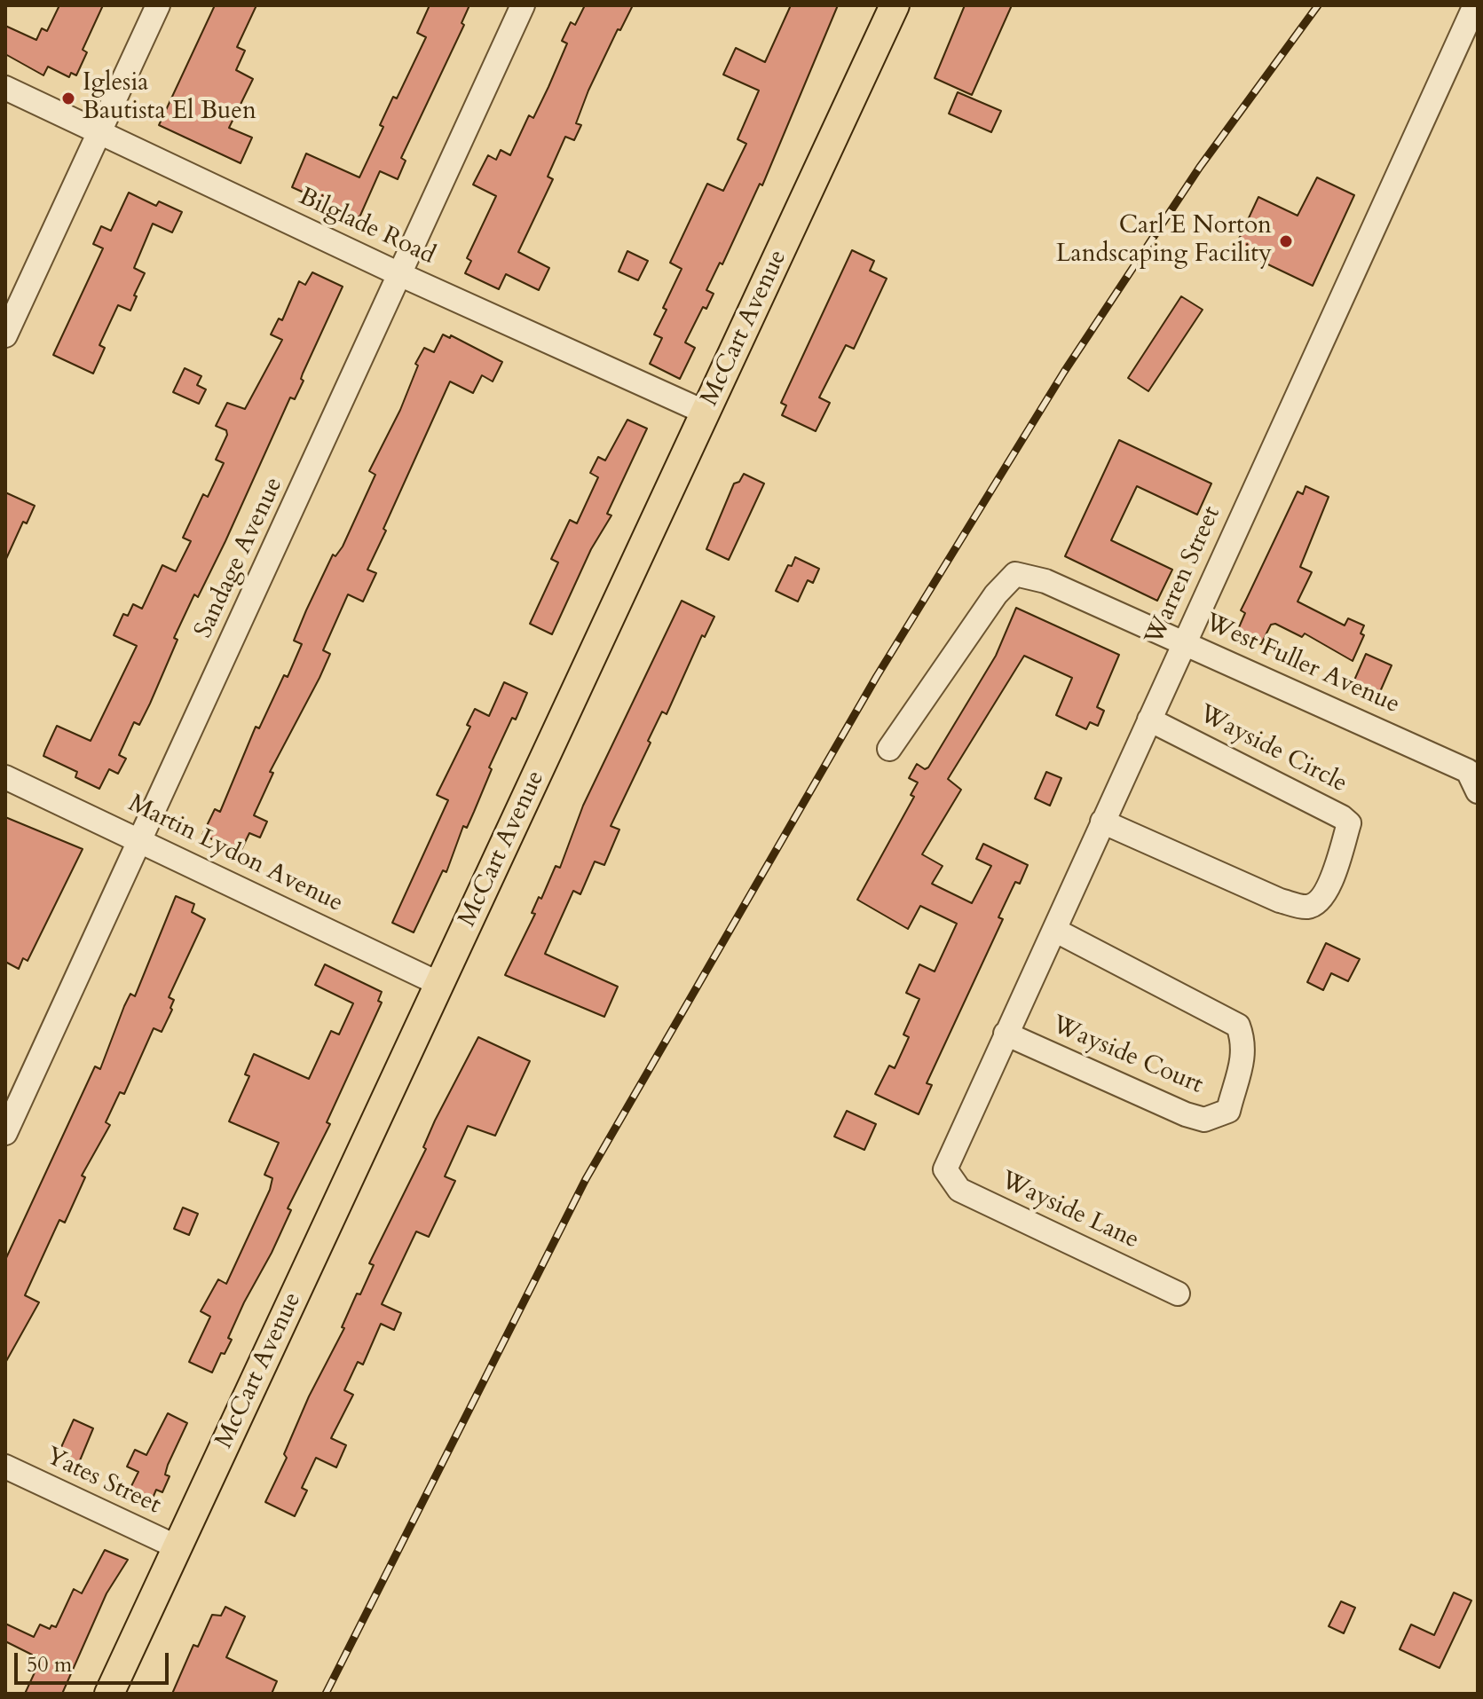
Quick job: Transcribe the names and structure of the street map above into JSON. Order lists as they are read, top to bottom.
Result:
{
  "streets": {
    "main road": ["McCart Avenue"],
    "street": [
      "Bilglade Road",
      "Sandage Avenue",
      "Warren Street",
      "West Fuller Avenue",
      "Wayside Circle",
      "Martin Lydon Avenue",
      "Wayside Court",
      "Wayside Lane",
      "Yates Street"
    ]
  },
  "crossings": [
    ["Bilglade Road", "McCart Avenue"],
    ["Bilglade Road", "Sandage Avenue"],
    ["McCart Avenue", "Martin Lydon Avenue"],
    ["McCart Avenue", "Yates Street"],
    ["Sandage Avenue", "Martin Lydon Avenue"],
    ["Warren Street", "West Fuller Avenue"],
    ["Warren Street", "Wayside Circle"],
    ["Warren Street", "Wayside Court"],
    ["Warren Street", "Wayside Lane"]
  ],
  "places": ["Iglesia Bautista El Buen", "Carl E Norton Landscaping Facility"],
  "scale_bar": "50 m"
}
